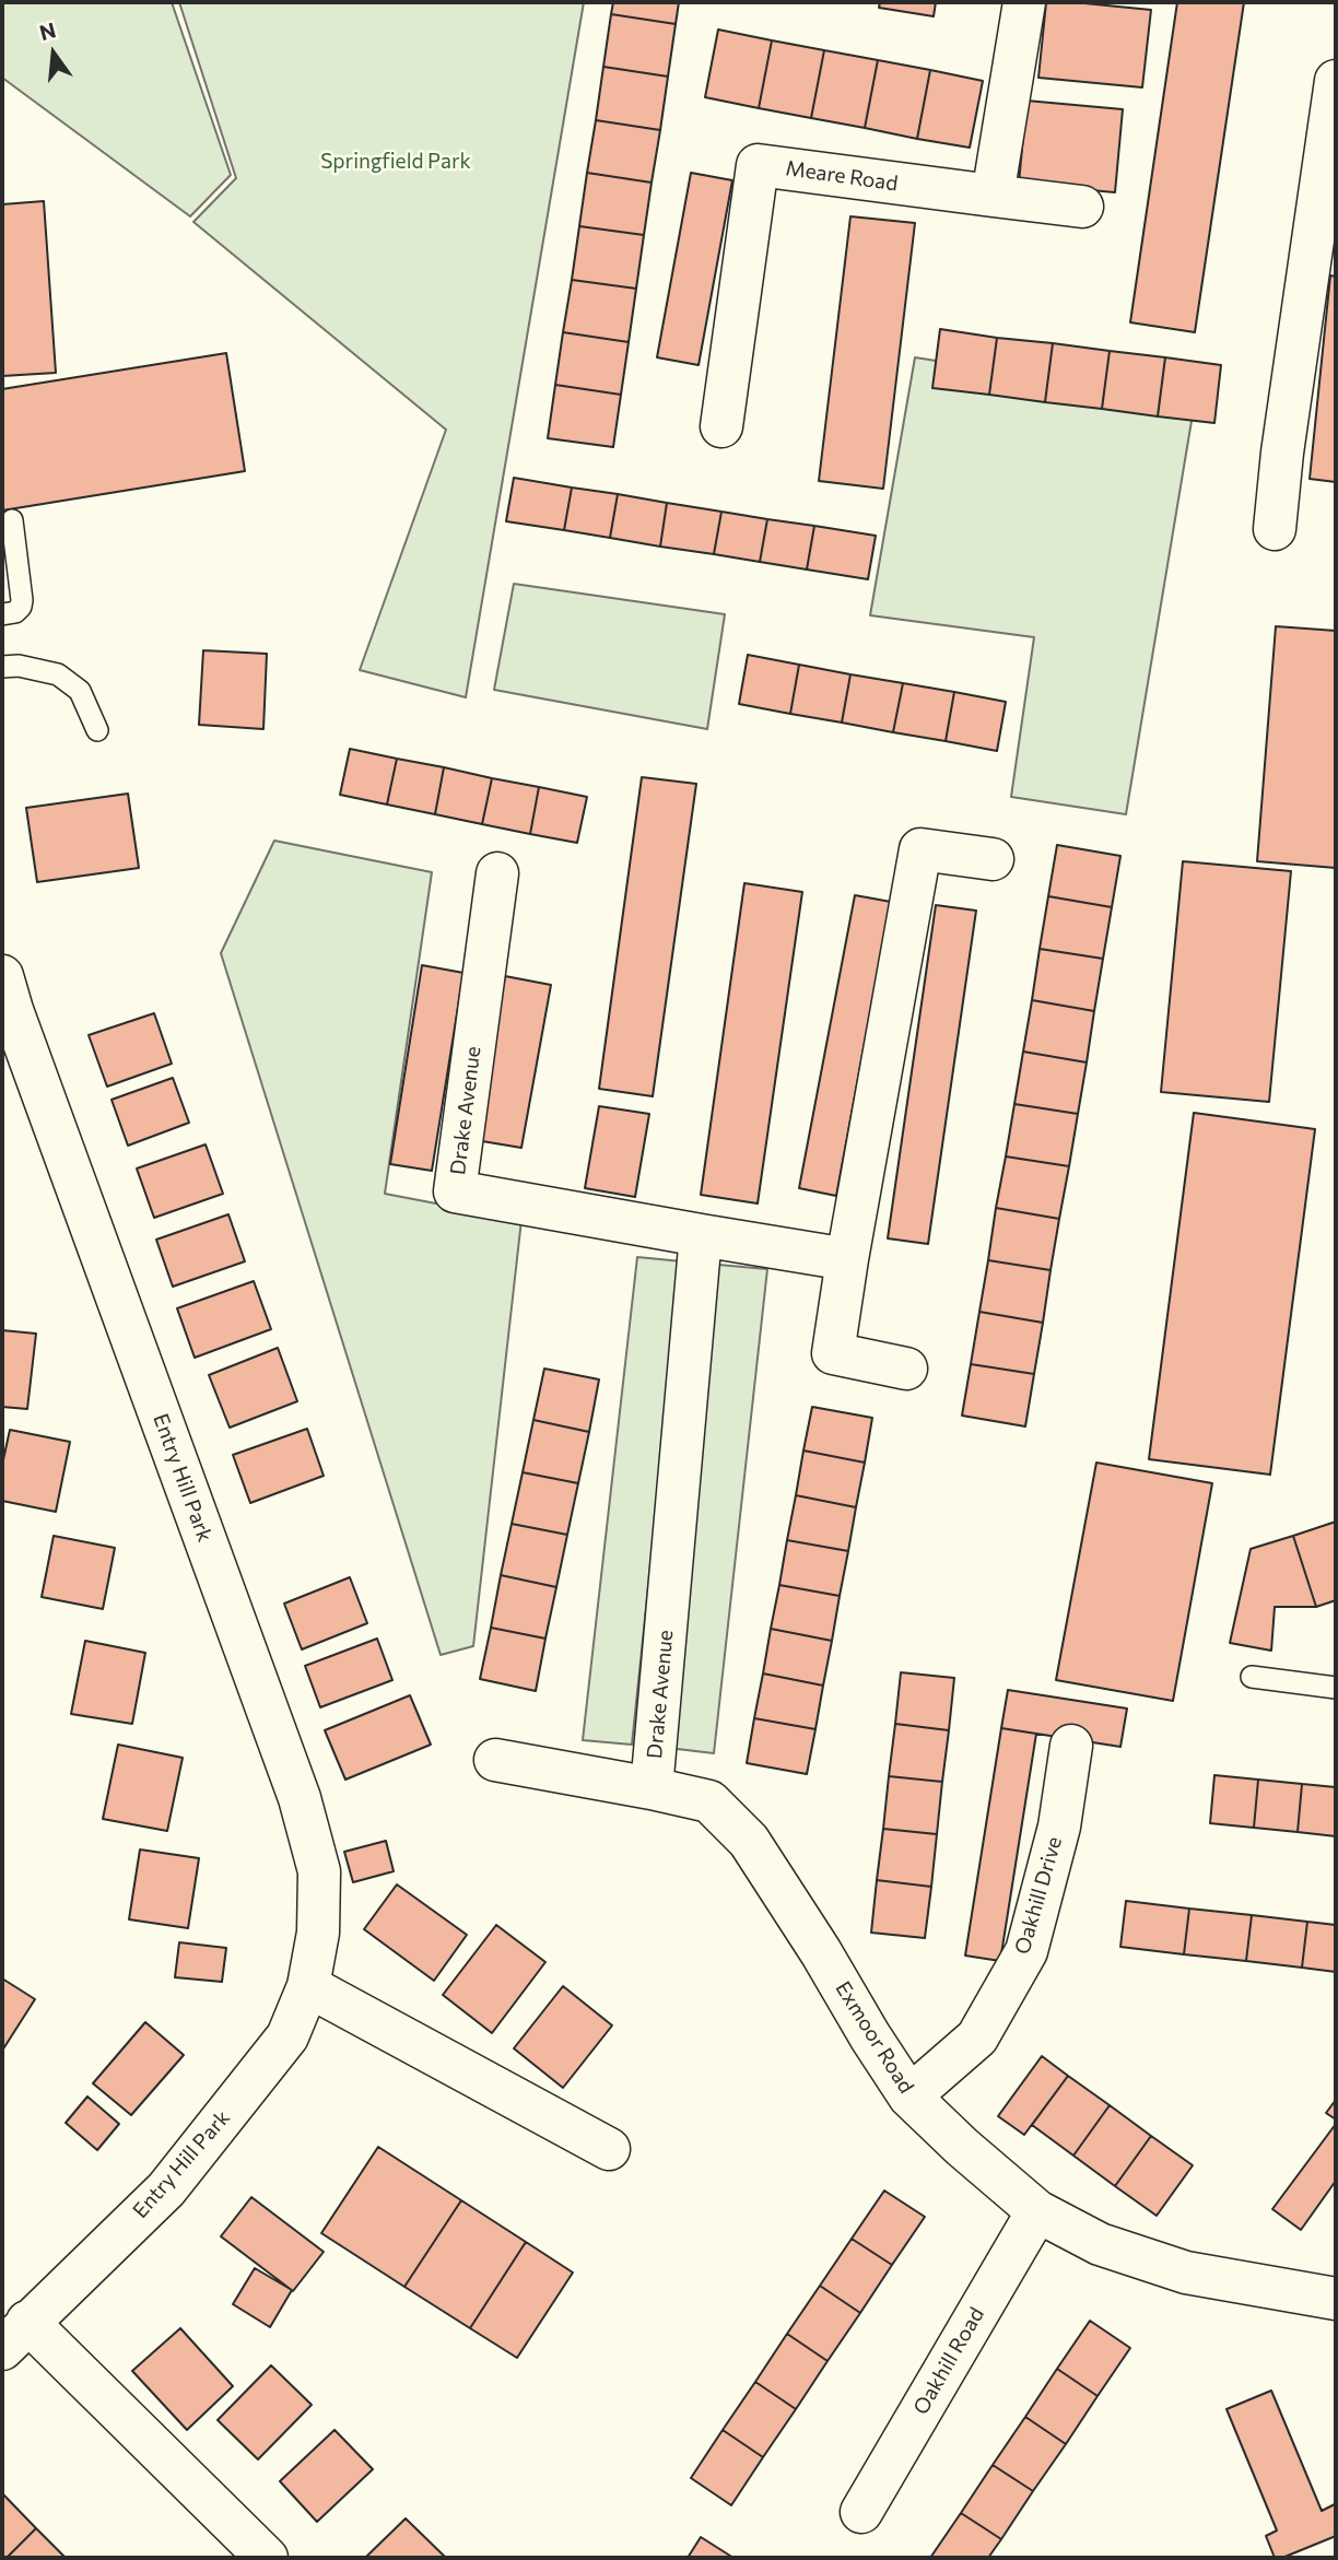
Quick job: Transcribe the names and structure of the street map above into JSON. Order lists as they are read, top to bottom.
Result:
{
  "streets": {
    "street": [
      "Meare Road",
      "Drake Avenue",
      "Entry Hill Park",
      "Oakhill Drive",
      "Exmoor Road",
      "Oakhill Road"
    ]
  },
  "crossings": [
    ["Drake Avenue", "Exmoor Road"],
    ["Oakhill Drive", "Exmoor Road"],
    ["Exmoor Road", "Oakhill Road"]
  ],
  "parks": ["Springfield Park"],
  "north": "top"
}
